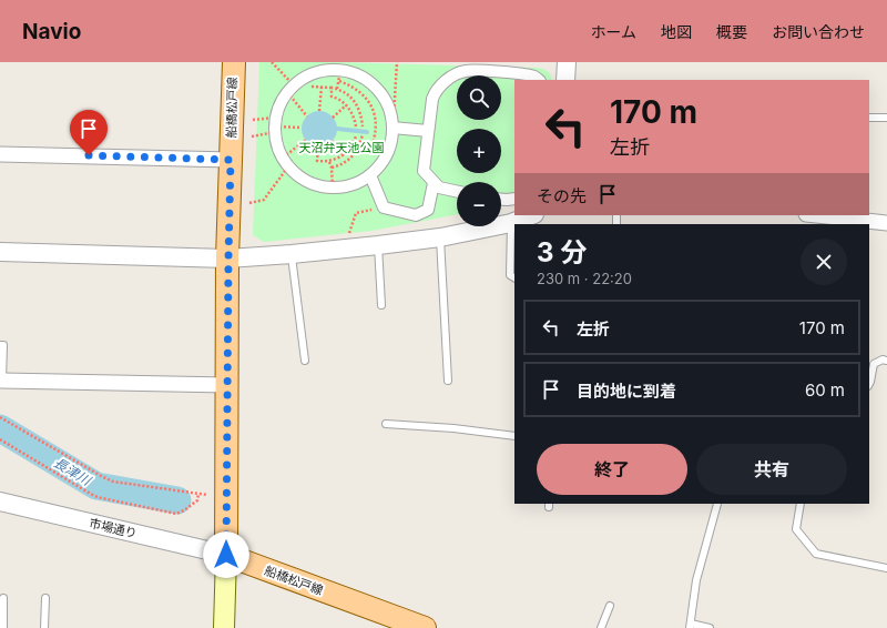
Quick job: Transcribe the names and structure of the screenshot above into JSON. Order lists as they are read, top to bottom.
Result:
{
  "streets": {
    "main road": ["船橋松戸線"],
    "street": ["市場通り"]
  },
  "crossings": [
    ["船橋松戸線", "市場通り"]
  ],
  "water": ["長津川"],
  "parks": ["天沼弁天池公園"],
  "page": {
    "header": "Navio",
    "nav": [
      "ホーム",
      "地図",
      "概要",
      "お問い合わせ"
    ],
    "map_buttons": ["+", "−"],
    "turn": ["170 m", "左折"],
    "then": "その先",
    "heading": ["3 分", "230 m · 22:20"],
    "list": [
      {
        "name": "左折",
        "value": "170 m"
      },
      {
        "name": "目的地に到着",
        "value": "60 m"
      }
    ],
    "buttons": ["終了", "共有"]
  }
}
